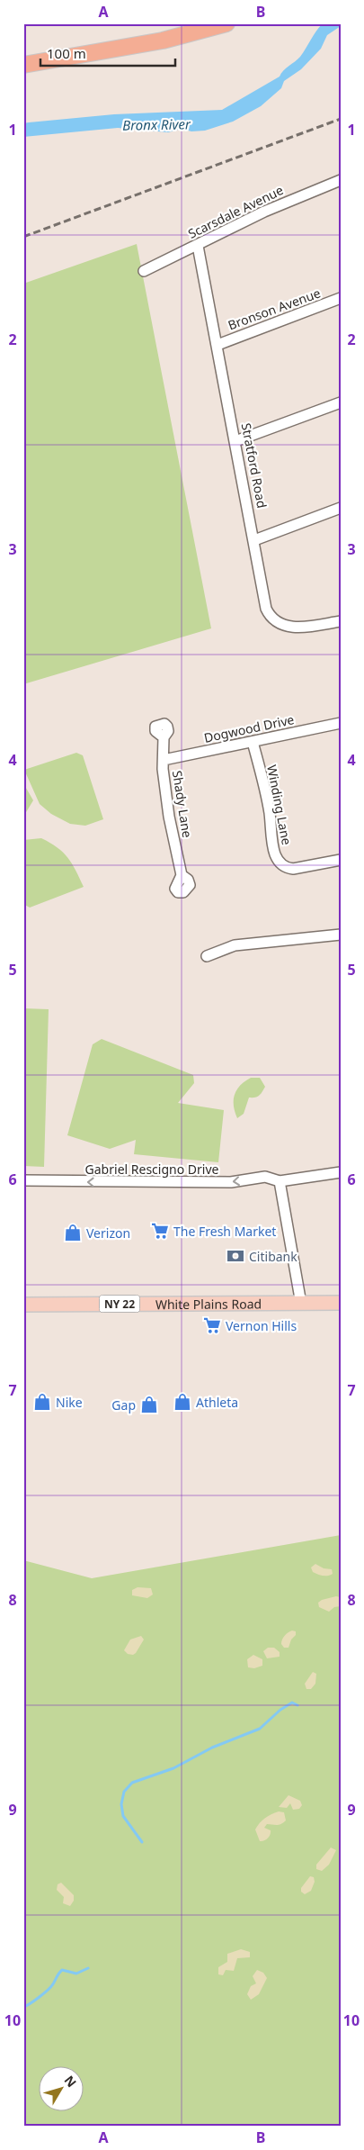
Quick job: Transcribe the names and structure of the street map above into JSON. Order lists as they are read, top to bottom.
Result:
{
  "streets": {
    "main road": ["NY 22", "White Plains Road"],
    "street": [
      "Scarsdale Avenue",
      "Bronson Avenue",
      "Stratford Road",
      "Dogwood Drive",
      "Shady Lane",
      "Winding Lane",
      "Gabriel Rescigno Drive"
    ]
  },
  "crossings": [
    ["Scarsdale Avenue", "Stratford Road"],
    ["Bronson Avenue", "Stratford Road"],
    ["Dogwood Drive", "Shady Lane"],
    ["Dogwood Drive", "Winding Lane"]
  ],
  "one_way": ["Gabriel Rescigno Drive"],
  "water": ["Bronx River"],
  "places": {
    "supermarket": ["The Fresh Market", "Vernon Hills"],
    "shop": [
      "Verizon",
      "Nike",
      "Athleta",
      "Gap"
    ],
    "bank": ["Citibank"]
  },
  "scale_bar": "100 m",
  "north": "top right",
  "grid": {
    "columns": ["A", "B"],
    "rows": [
      "1",
      "2",
      "3",
      "4",
      "5",
      "6",
      "7",
      "8",
      "9",
      "10"
    ]
  }
}
